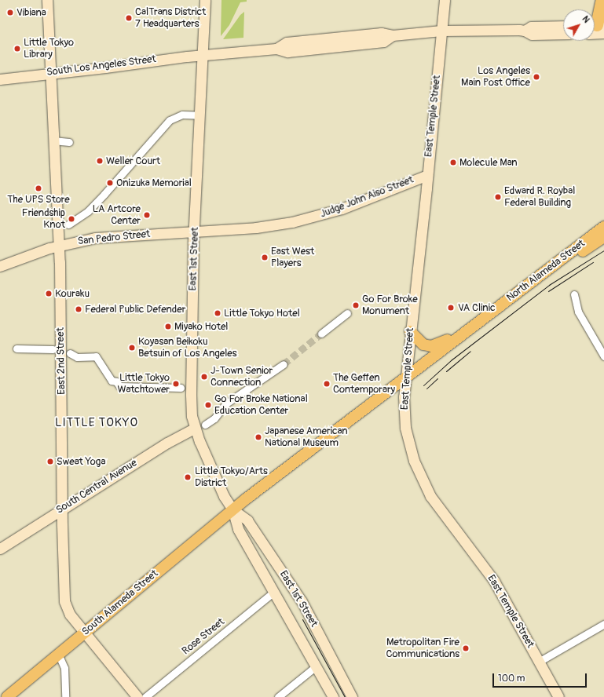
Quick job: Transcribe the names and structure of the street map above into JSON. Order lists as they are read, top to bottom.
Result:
{
  "streets": {
    "main road": [
      "South Los Angeles Street",
      "East Temple Street",
      "Judge John Aiso Street",
      "San Pedro Street",
      "East 1st Street",
      "North Alameda Street",
      "East 2nd Street",
      "South Central Avenue",
      "South Alameda Street"
    ],
    "street": ["Rose Street"]
  },
  "crossings": [
    ["South Los Angeles Street", "East Temple Street"],
    ["South Los Angeles Street", "East 1st Street"],
    ["South Los Angeles Street", "East 2nd Street"],
    ["East Temple Street", "Judge John Aiso Street"],
    ["East Temple Street", "North Alameda Street"],
    ["Judge John Aiso Street", "San Pedro Street"],
    ["Judge John Aiso Street", "East 1st Street"],
    ["San Pedro Street", "East 1st Street"],
    ["San Pedro Street", "East 2nd Street"],
    ["East 1st Street", "North Alameda Street"],
    ["East 1st Street", "South Central Avenue"],
    ["East 1st Street", "South Alameda Street"],
    ["East 1st Street", "Rose Street"],
    ["North Alameda Street", "South Alameda Street"],
    ["East 2nd Street", "South Central Avenue"],
    ["East 2nd Street", "South Alameda Street"]
  ],
  "districts": ["LITTLE TOKYO"],
  "places": [
    "Vibiana",
    "CalTrans District 7 Headquarters",
    "Little Tokyo Library",
    "Los Angeles Main Post Office",
    "Weller Court",
    "Molecule Man",
    "Onizuka Memorial",
    "The UPS Store",
    "Edward R. Roybal Federal Building",
    "LA Artcore Center",
    "Friendship Knot",
    "East West Players",
    "Kouraku",
    "Go For Broke Monument",
    "VA Clinic",
    "Federal Public Defender",
    "Little Tokyo Hotel",
    "Miyako Hotel",
    "Koyasan Beikoku Betsuin of Los Angeles",
    "J-Town Senior Connection",
    "Little Tokyo Watchtower",
    "The Geffen Contemporary",
    "Go For Broke National Education Center",
    "Japanese American National Museum",
    "Sweat Yoga",
    "Little Tokyo/Arts District",
    "Metropolitan Fire Communications"
  ],
  "scale_bar": "100 m",
  "north": "top right"
}
